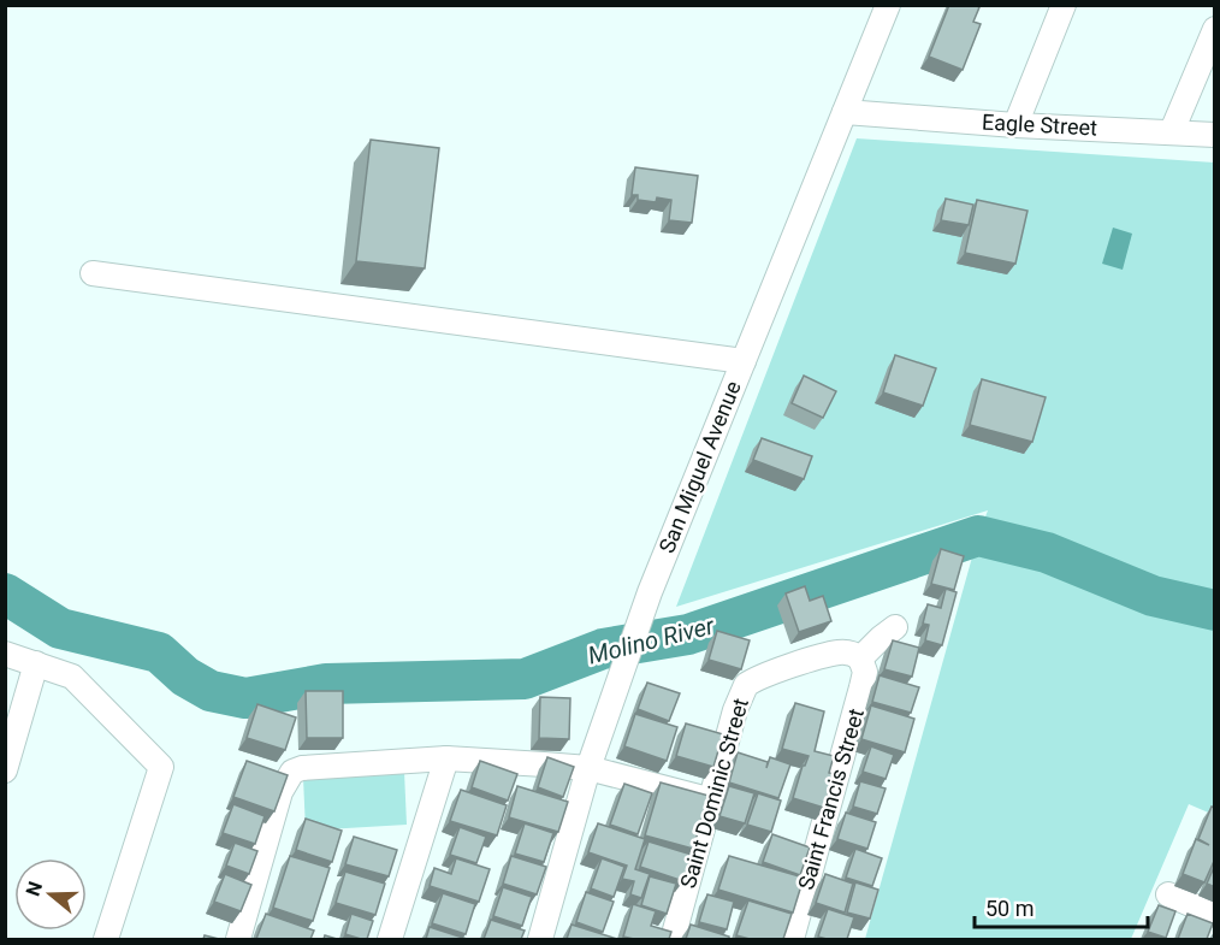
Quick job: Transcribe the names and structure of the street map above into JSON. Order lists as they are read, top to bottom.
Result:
{
  "streets": {
    "street": [
      "Eagle Street",
      "San Miguel Avenue",
      "Saint Dominic Street",
      "Saint Francis Street"
    ]
  },
  "crossings": [
    ["Eagle Street", "San Miguel Avenue"],
    ["Saint Dominic Street", "Saint Francis Street"]
  ],
  "water": ["Molino River"],
  "scale_bar": "50 m",
  "north": "left"
}
